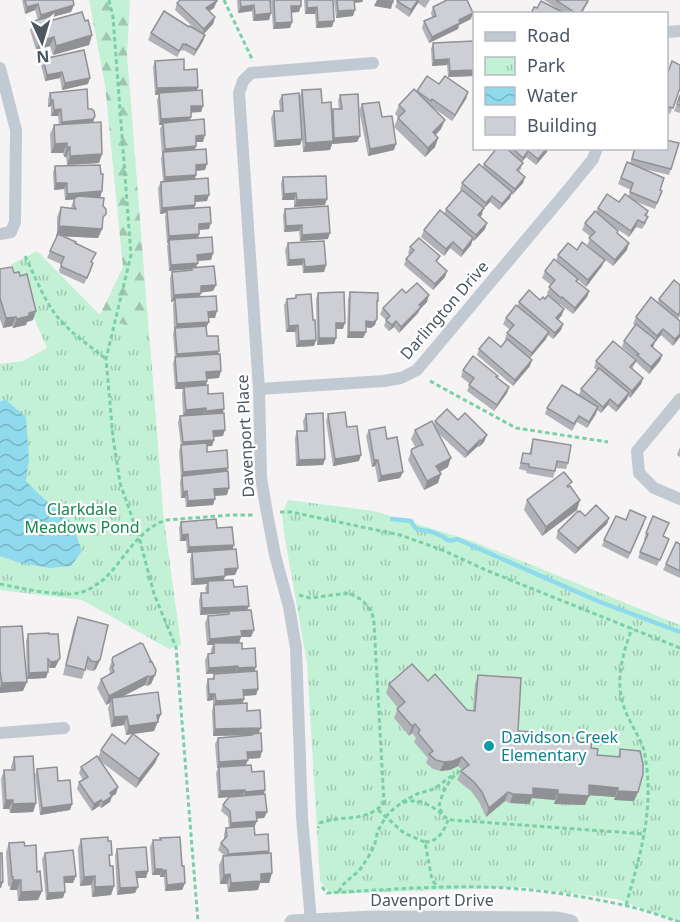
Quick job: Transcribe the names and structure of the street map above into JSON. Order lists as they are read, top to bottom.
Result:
{
  "streets": {
    "street": ["Darlington Drive", "Davenport Place", "Davenport Drive"]
  },
  "crossings": [
    ["Darlington Drive", "Davenport Place"],
    ["Davenport Place", "Davenport Drive"]
  ],
  "parks": ["Clarkdale Meadows Pond"],
  "places": ["Davidson Creek Elementary"],
  "legend": [
    "Road",
    "Park",
    "Water",
    "Building"
  ],
  "north": "bottom"
}
